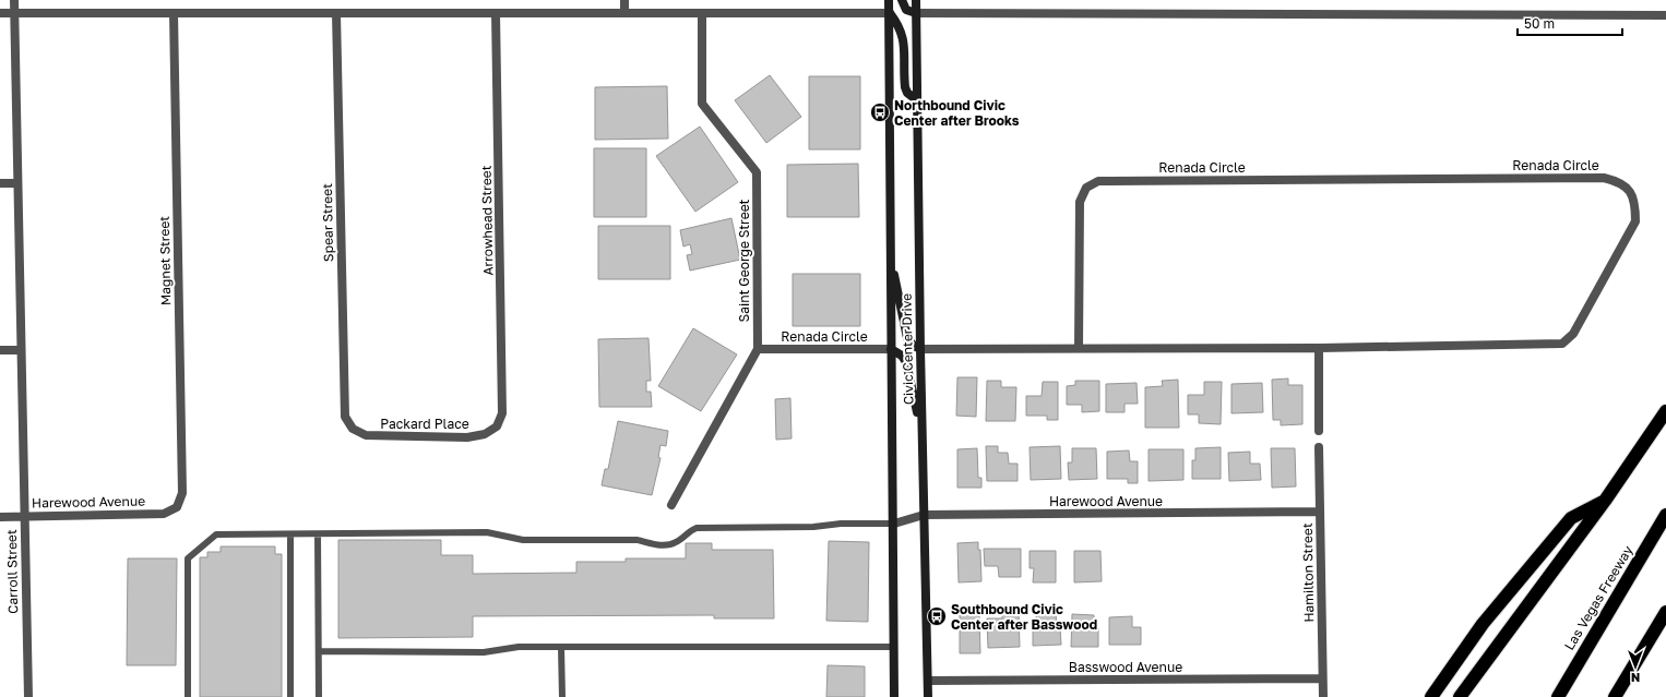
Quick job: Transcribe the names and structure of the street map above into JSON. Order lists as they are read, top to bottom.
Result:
{
  "streets": {
    "highway": ["Las Vegas Freeway"],
    "main road": ["Civic Center Drive"],
    "street": [
      "Renada Circle",
      "Arrowhead Street",
      "Spear Street",
      "Magnet Street",
      "Saint George Street",
      "Packard Place",
      "Harewood Avenue",
      "Carroll Street",
      "Hamilton Street",
      "Basswood Avenue"
    ]
  },
  "crossings": [
    ["Renada Circle", "Saint George Street"],
    ["Renada Circle", "Civic Center Drive"],
    ["Arrowhead Street", "Packard Place"],
    ["Spear Street", "Packard Place"],
    ["Magnet Street", "Harewood Avenue"],
    ["Civic Center Drive", "Harewood Avenue"],
    ["Civic Center Drive", "Basswood Avenue"],
    ["Harewood Avenue", "Carroll Street"],
    ["Harewood Avenue", "Hamilton Street"],
    ["Hamilton Street", "Basswood Avenue"]
  ],
  "places": {
    "bus stop": ["Northbound Civic Center after Brooks", "Southbound Civic Center after Basswood"]
  },
  "scale_bar": "50 m",
  "north": "bottom"
}
